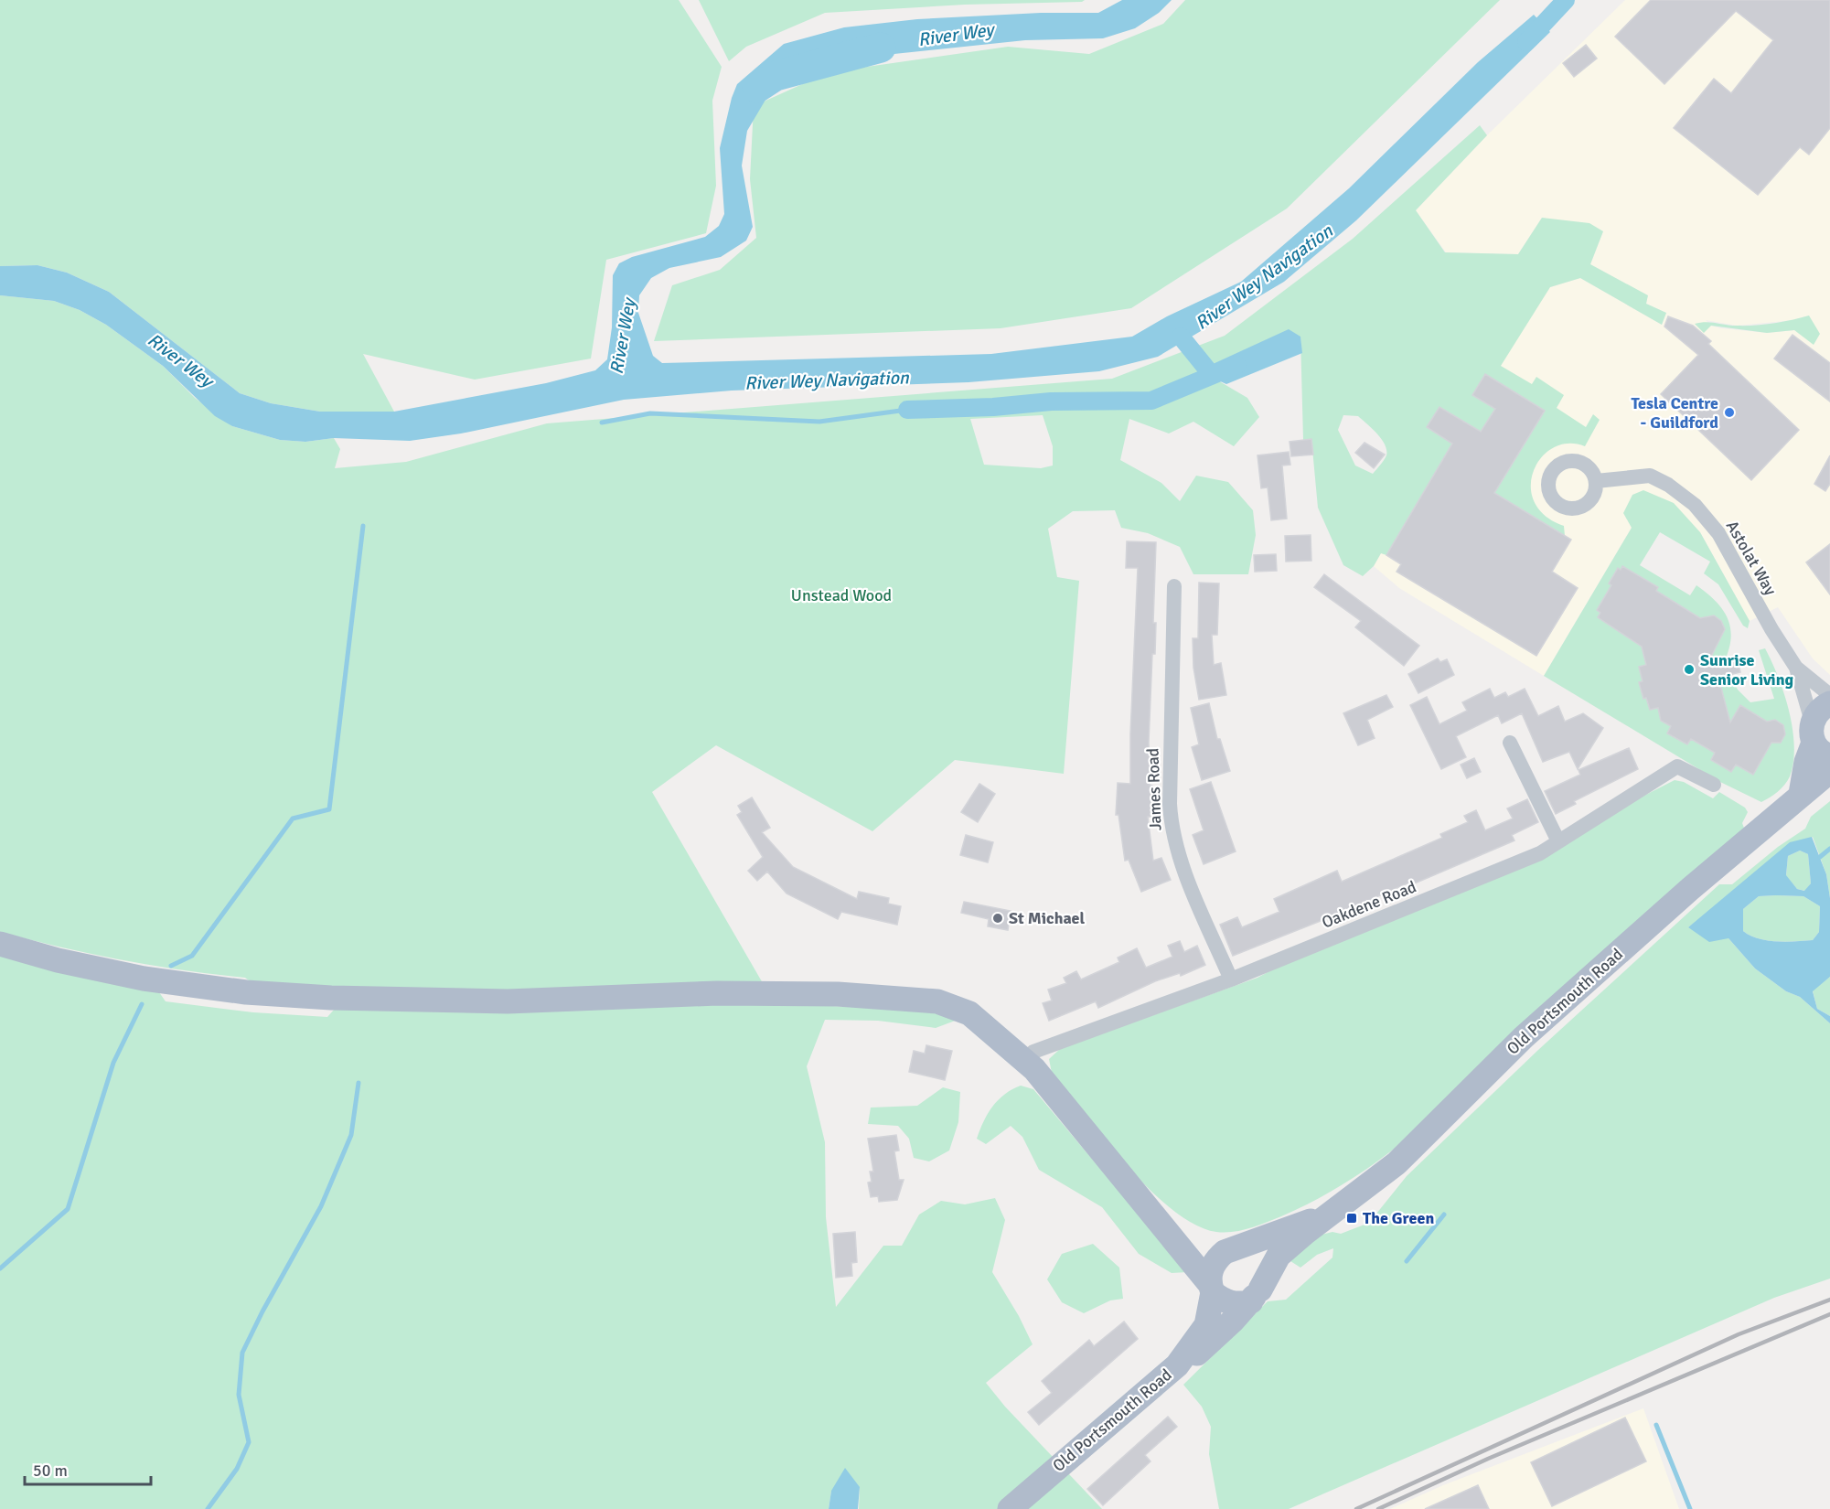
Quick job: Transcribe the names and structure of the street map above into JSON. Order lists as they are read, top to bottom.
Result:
{
  "streets": {
    "main road": ["Old Portsmouth Road"],
    "street": ["Astolat Way", "James Road", "Oakdene Road"]
  },
  "crossings": [
    ["James Road", "Oakdene Road"]
  ],
  "water": ["River Wey", "River Wey Navigation"],
  "parks": ["Unstead Wood"],
  "places": {
    "other": ["Tesla Centre - Guildford", "Sunrise Senior Living", "St Michael"],
    "transit": ["The Green"]
  },
  "scale_bar": "50 m"
}
